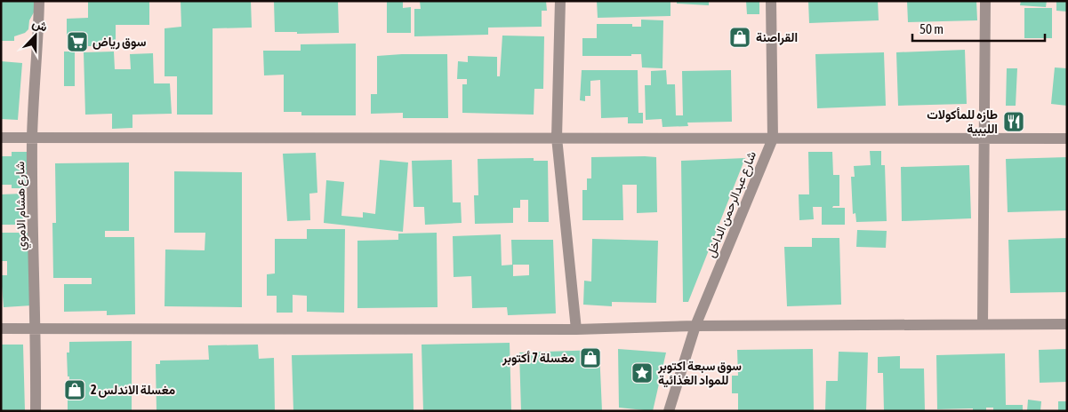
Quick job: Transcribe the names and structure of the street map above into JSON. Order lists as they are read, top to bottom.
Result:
{
  "streets": {
    "street": ["شارع عبدالرحمن الداخل", "شارع هشام الاموي"]
  },
  "places": {
    "shop": ["القراصنة", "مغسلة 7 أكتوبر", "مغسلة الاندلس 2"],
    "supermarket": ["سوق رياض"],
    "restaurant": ["طازه للمأكولات الليبية"],
    "place": ["سوق سبعة اكتوبر للمواد الغذائية"]
  },
  "scale_bar": "50 m",
  "north": "top"
}
